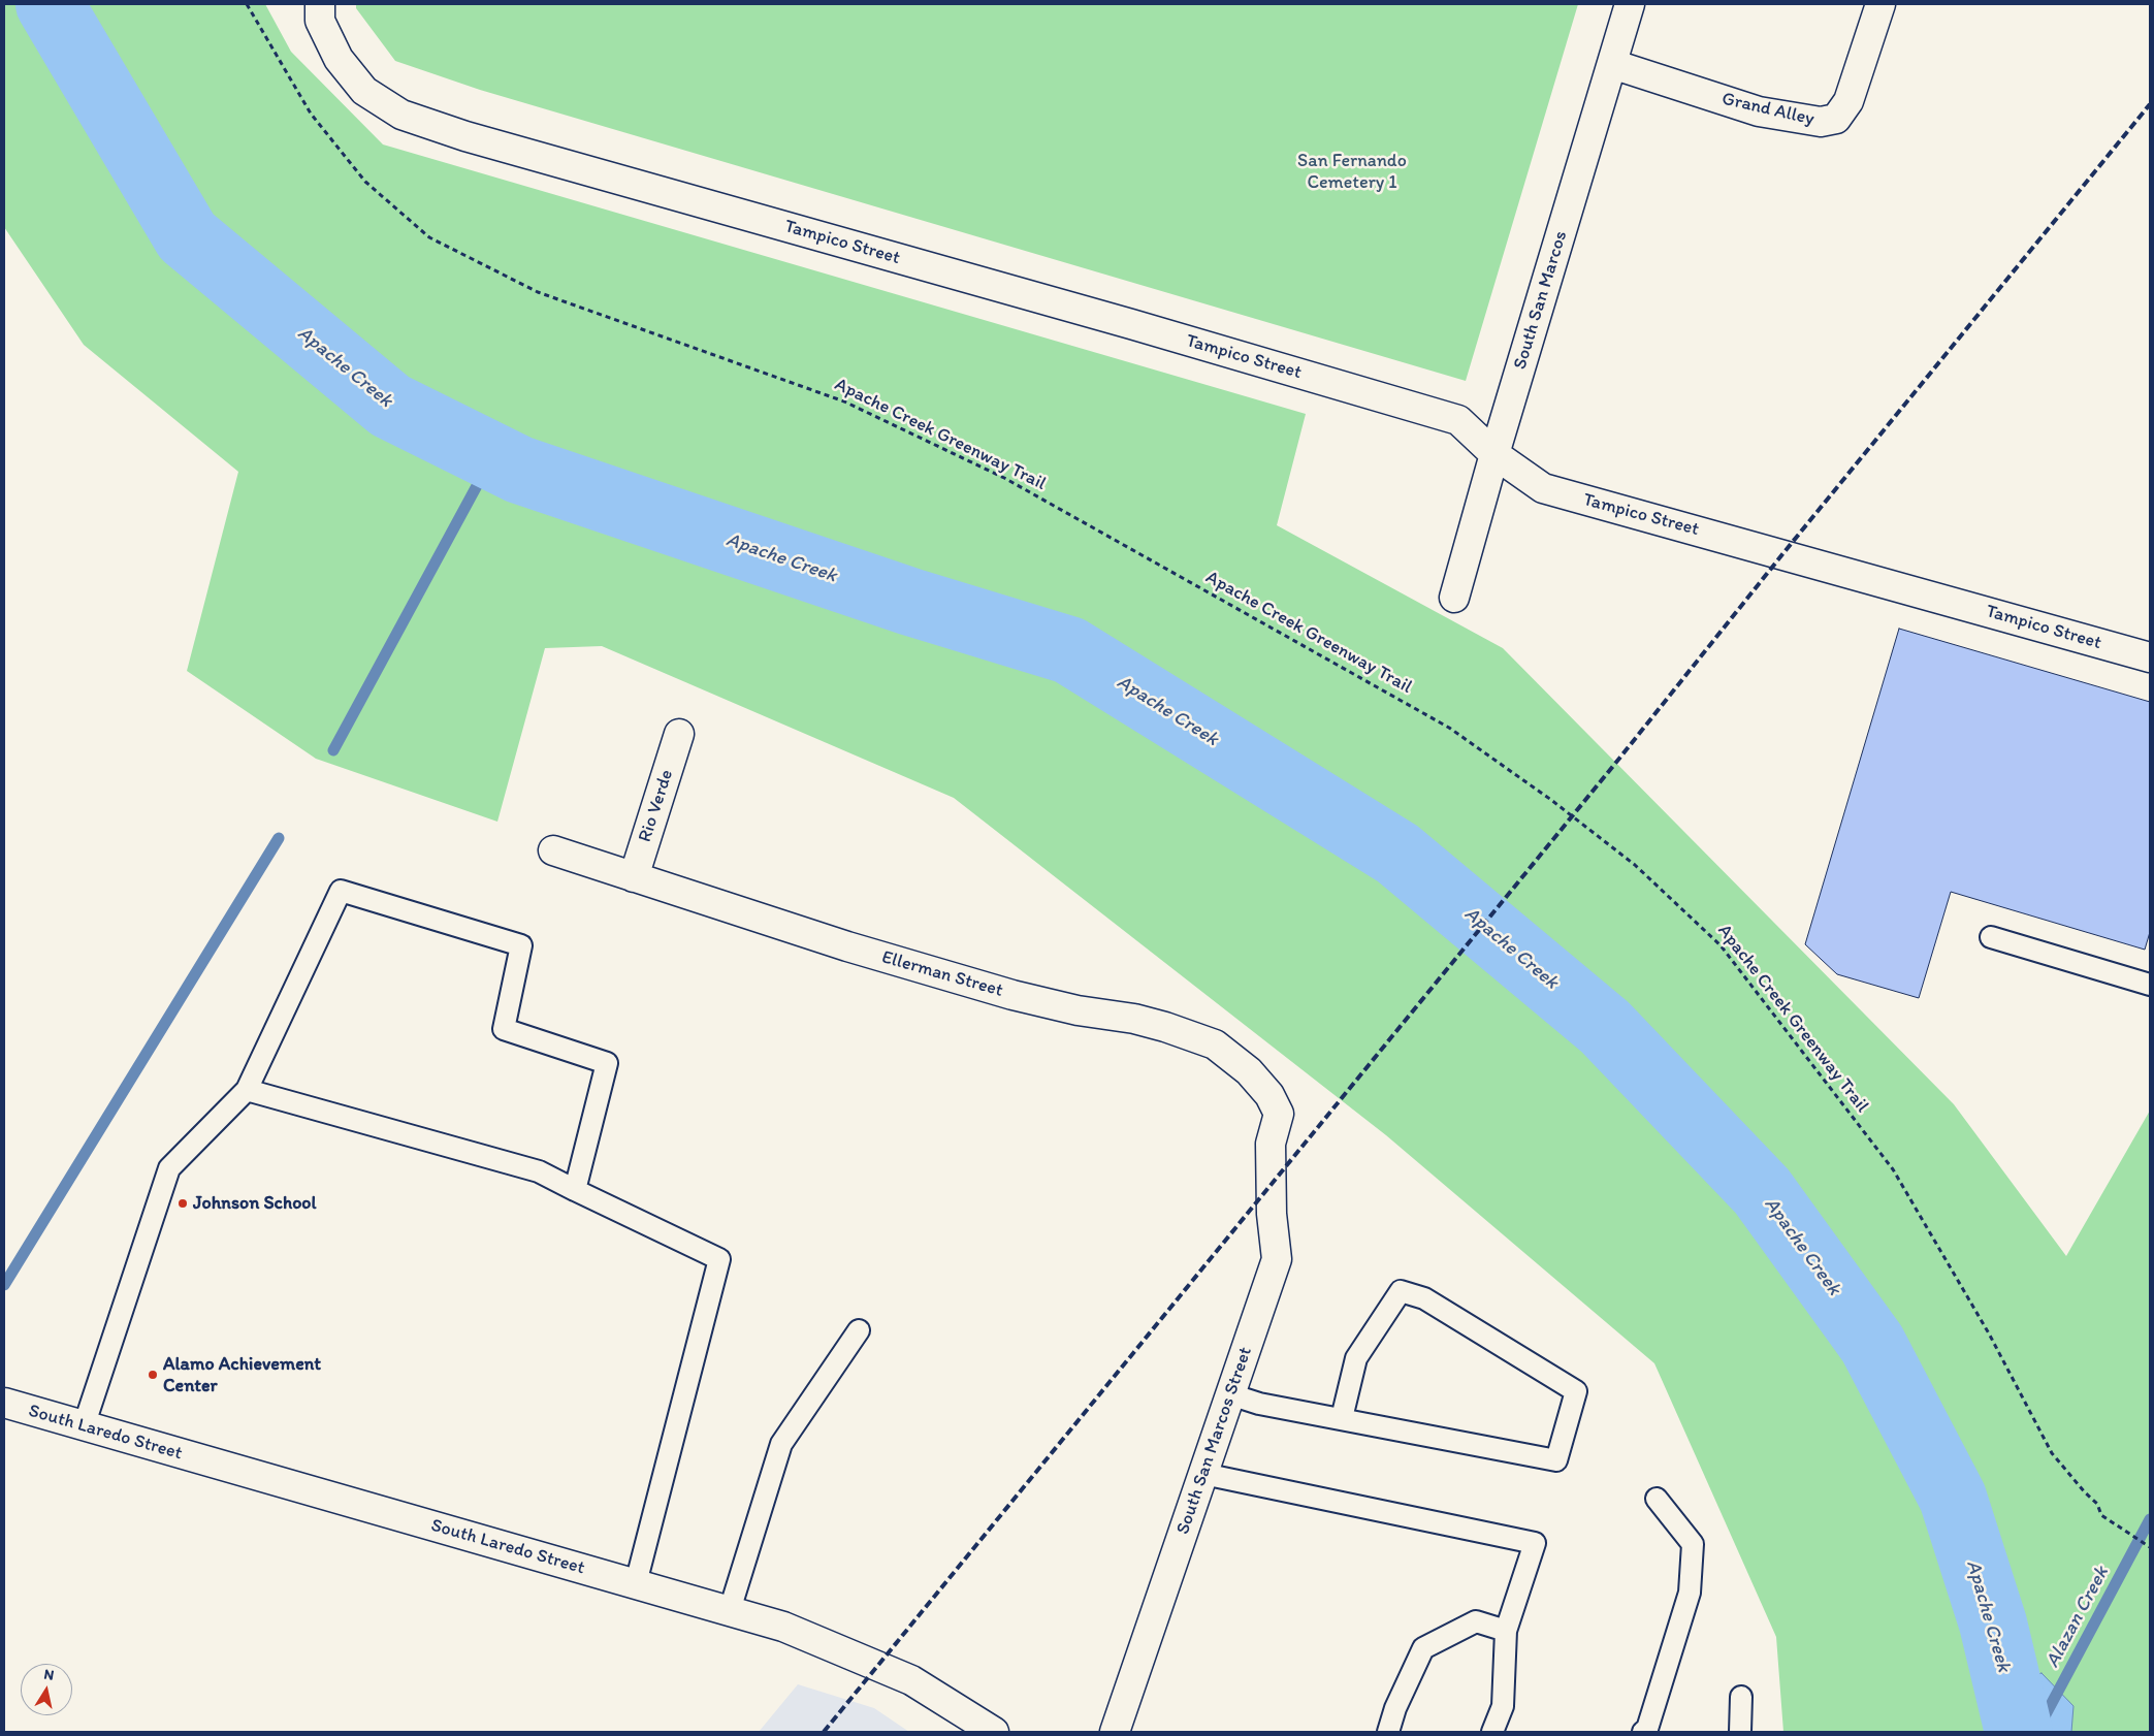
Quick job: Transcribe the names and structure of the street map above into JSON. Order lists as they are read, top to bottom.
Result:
{
  "streets": {
    "street": [
      "Grand Alley",
      "Tampico Street",
      "South San Marcos",
      "Rio Verde",
      "Ellerman Street",
      "South Laredo Street",
      "South San Marcos Street"
    ],
    "path": ["Apache Creek Greenway Trail"]
  },
  "crossings": [
    ["Grand Alley", "South San Marcos"],
    ["Tampico Street", "South San Marcos"],
    ["Rio Verde", "Ellerman Street"],
    ["Ellerman Street", "South San Marcos Street"]
  ],
  "water": ["Apache Creek", "Alazan Creek"],
  "parks": ["San Fernando Cemetery 1"],
  "places": ["Johnson School", "Alamo Achievement Center"],
  "north": "top"
}
